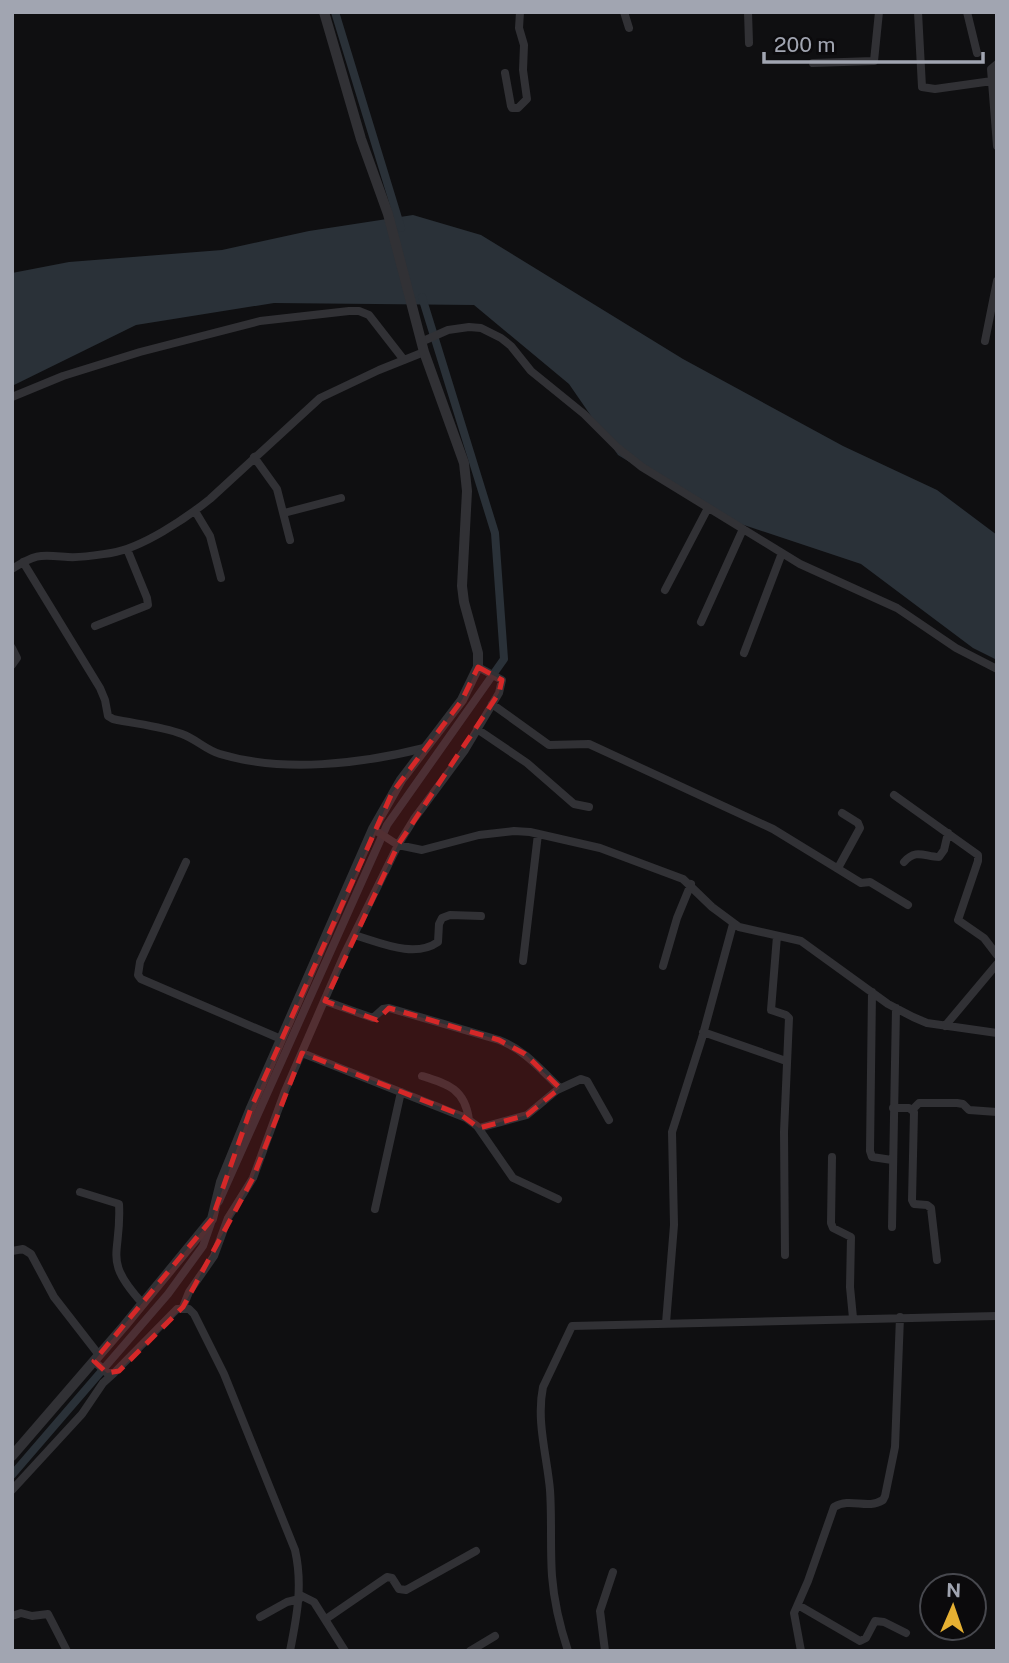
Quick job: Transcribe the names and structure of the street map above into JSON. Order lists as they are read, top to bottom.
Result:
{
  "scale_bar": "200 m",
  "north": "top"
}
